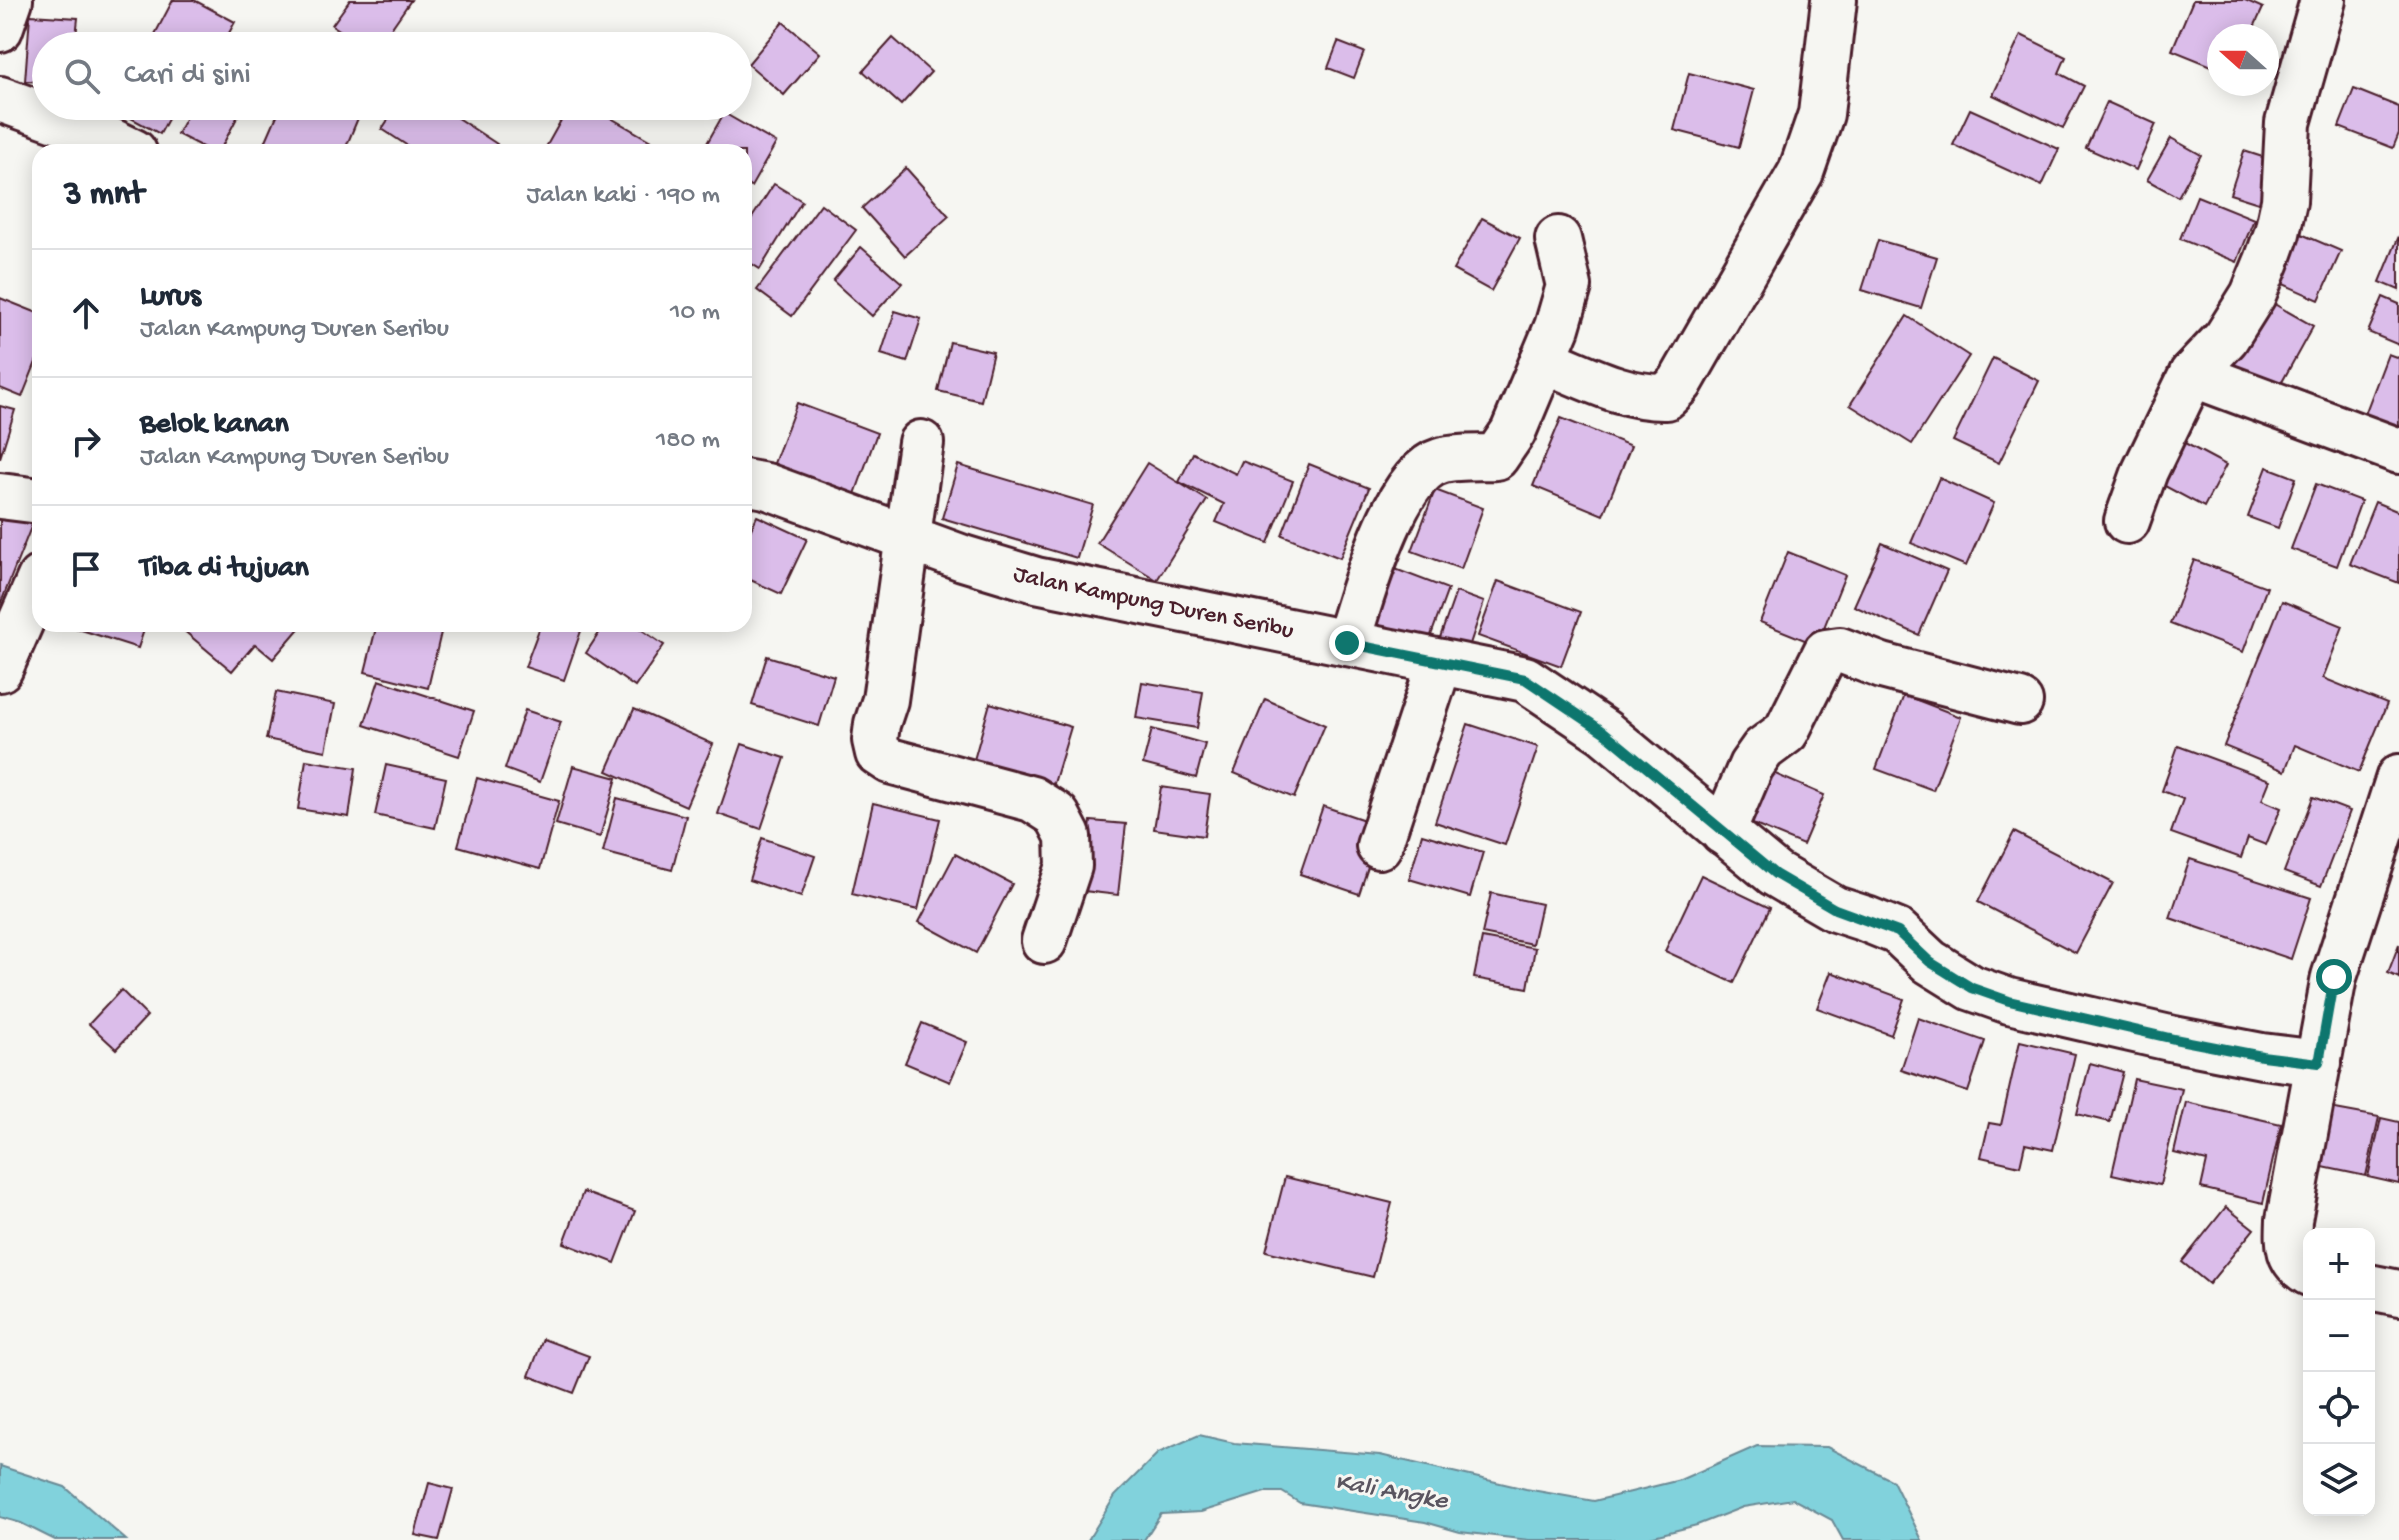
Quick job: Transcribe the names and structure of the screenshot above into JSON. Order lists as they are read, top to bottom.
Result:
{
  "streets": {
    "street": ["Jalan Kampung Duren Seribu"]
  },
  "water": ["Kali Angke"],
  "north": "left",
  "page": {
    "search": "Cari di sini",
    "heading": ["3 mnt", "Jalan kaki · 190 m"],
    "list": [
      ["Lurus", "Jalan Kampung Duren Seribu", "10 m"],
      ["Belok kanan", "Jalan Kampung Duren Seribu", "180 m"],
      "Tiba di tujuan"
    ],
    "map_buttons": ["+", "−"]
  }
}
